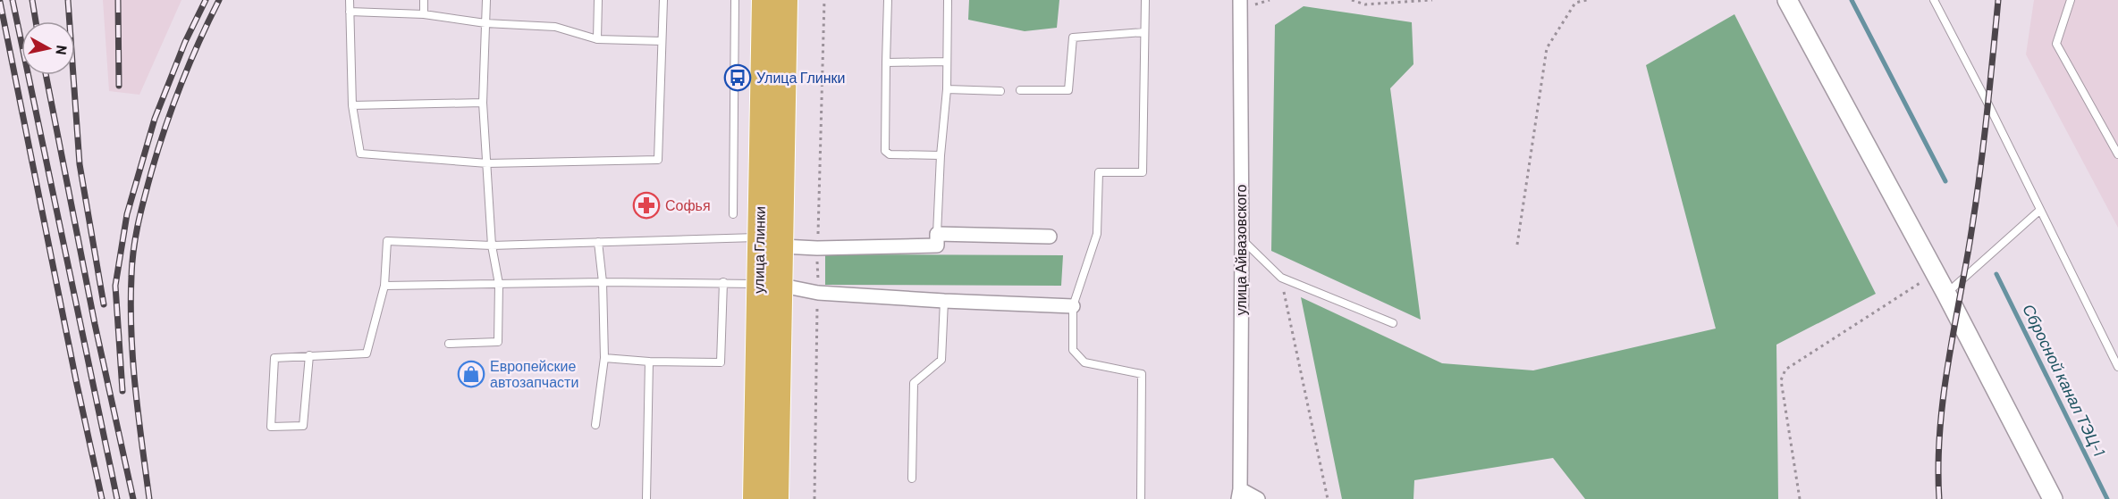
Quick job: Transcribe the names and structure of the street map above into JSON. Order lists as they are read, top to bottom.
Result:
{
  "streets": {
    "highway": ["улица Глинки"],
    "street": ["улица Айвазовского"]
  },
  "water": ["Сбросной канал ТЭЦ-1"],
  "places": {
    "bus stop": ["Улица Глинки"],
    "pharmacy": ["Софья"],
    "shop": ["Европейские автозапчасти"]
  },
  "north": "right"
}
